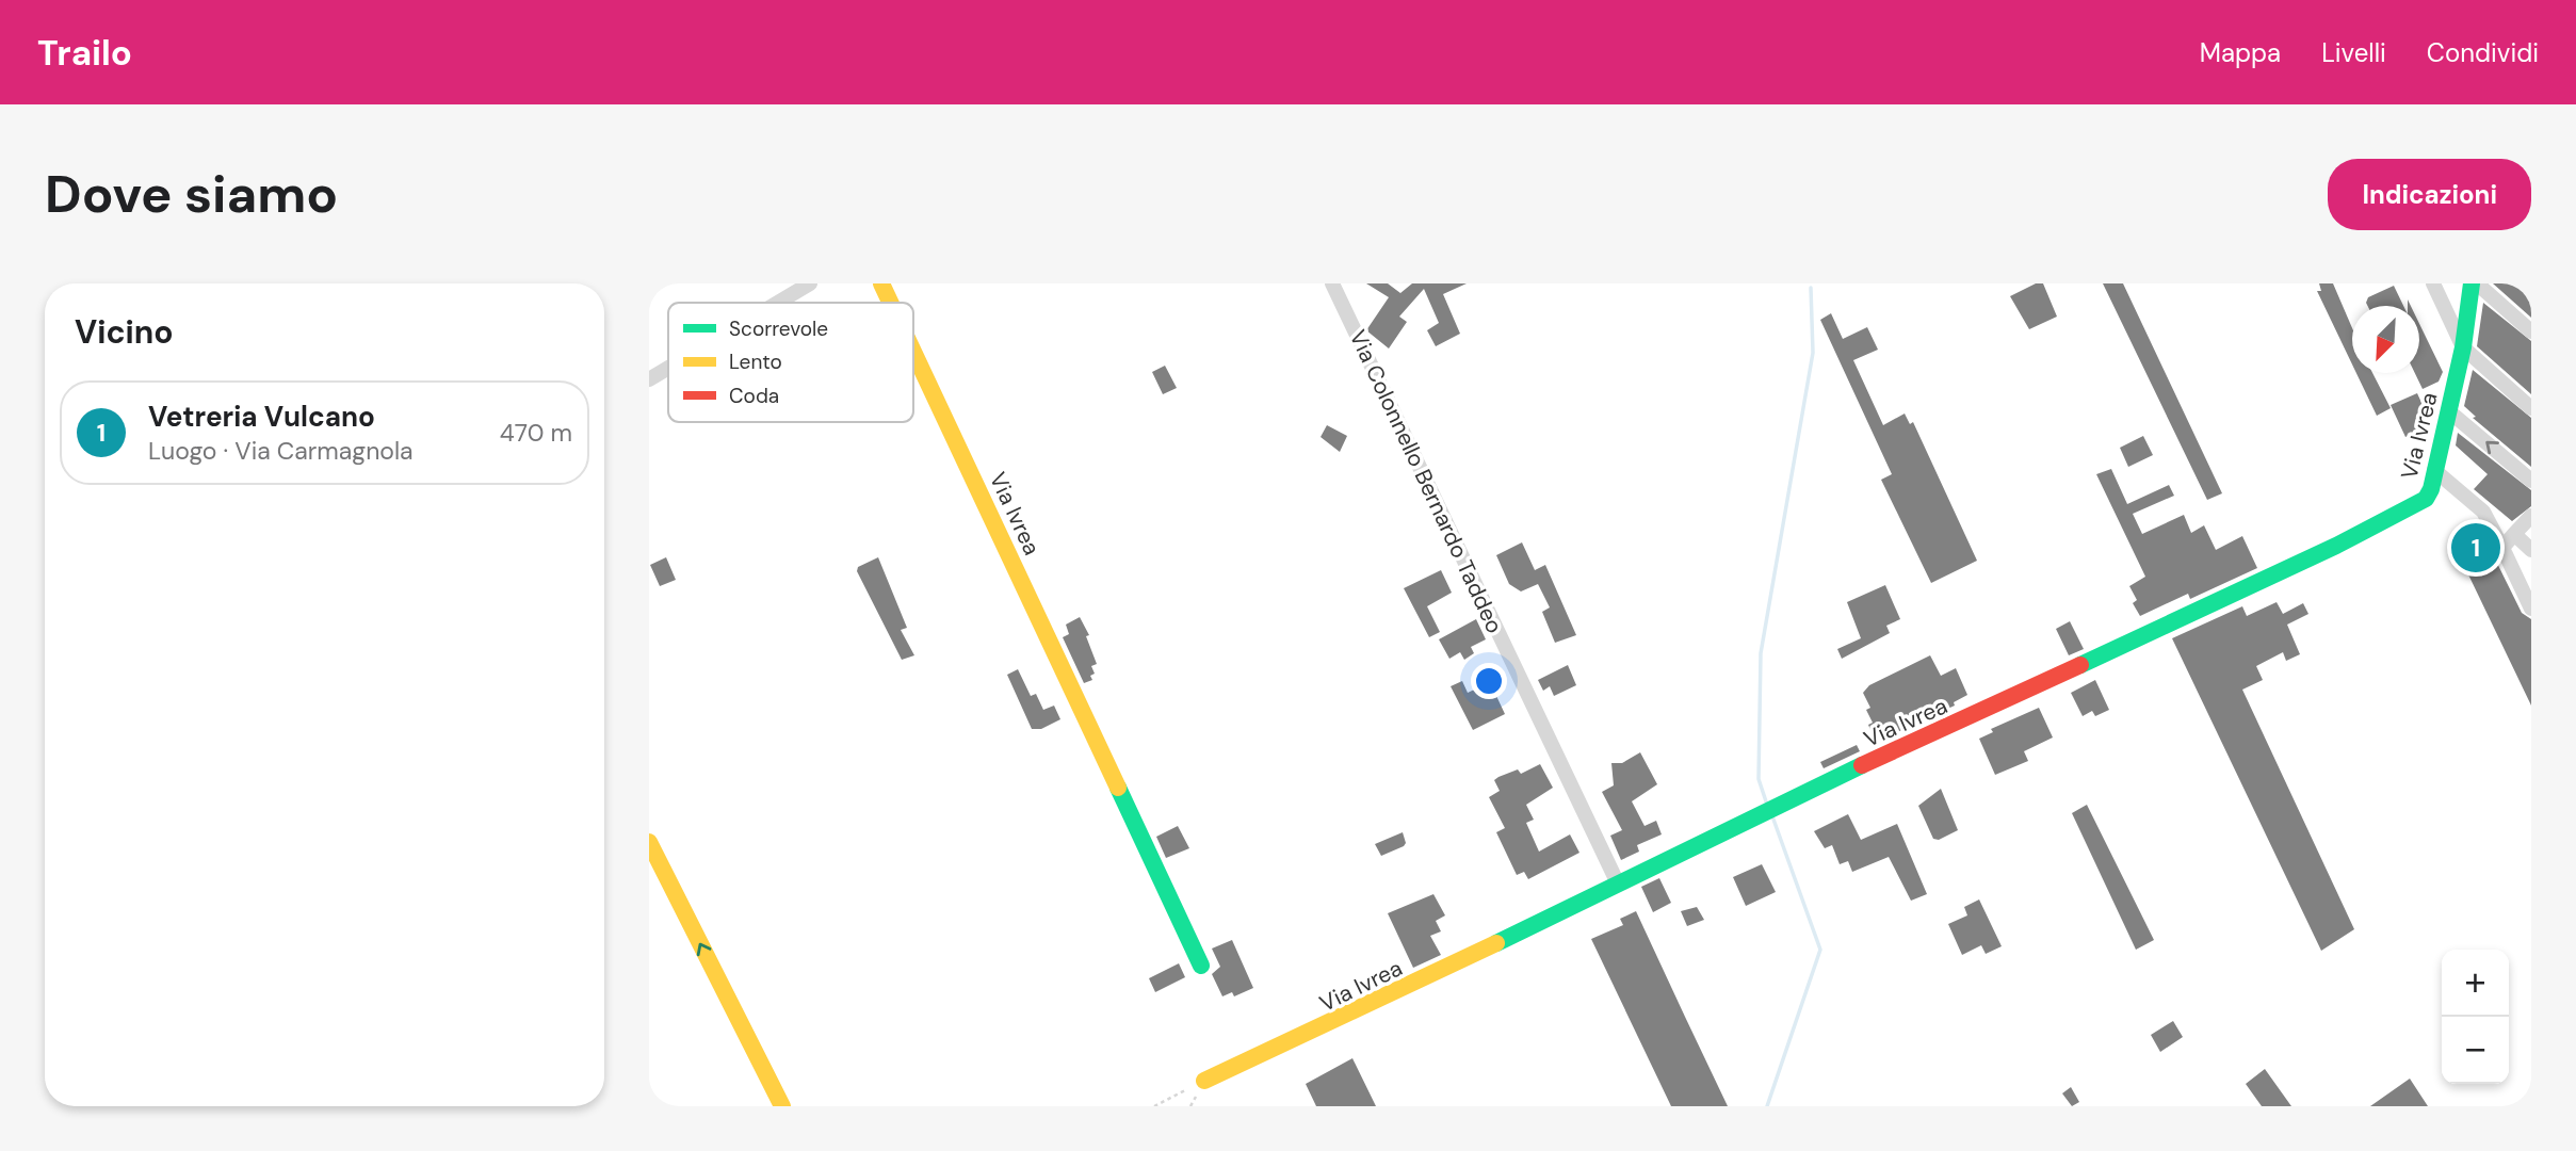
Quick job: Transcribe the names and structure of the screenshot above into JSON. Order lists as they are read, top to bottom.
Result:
{
  "streets": {
    "main road": ["Via Ivrea"],
    "street": ["Via Colonnello Bernardo Taddeo"]
  },
  "crossings": [
    ["Via Ivrea", "Via Colonnello Bernardo Taddeo"]
  ],
  "legend": ["Scorrevole", "Lento", "Coda"],
  "north": "bottom left",
  "page": {
    "header": "Trailo",
    "nav": ["Mappa", "Livelli", "Condividi"],
    "buttons": "Indicazioni",
    "title": "Dove siamo",
    "heading": "Vicino",
    "list": [
      {
        "mark": "1",
        "name": "Vetreria Vulcano",
        "note": "Luogo · Via Carmagnola",
        "value": "470 m"
      }
    ],
    "pins": "1",
    "map_buttons": ["+", "−"]
  }
}
